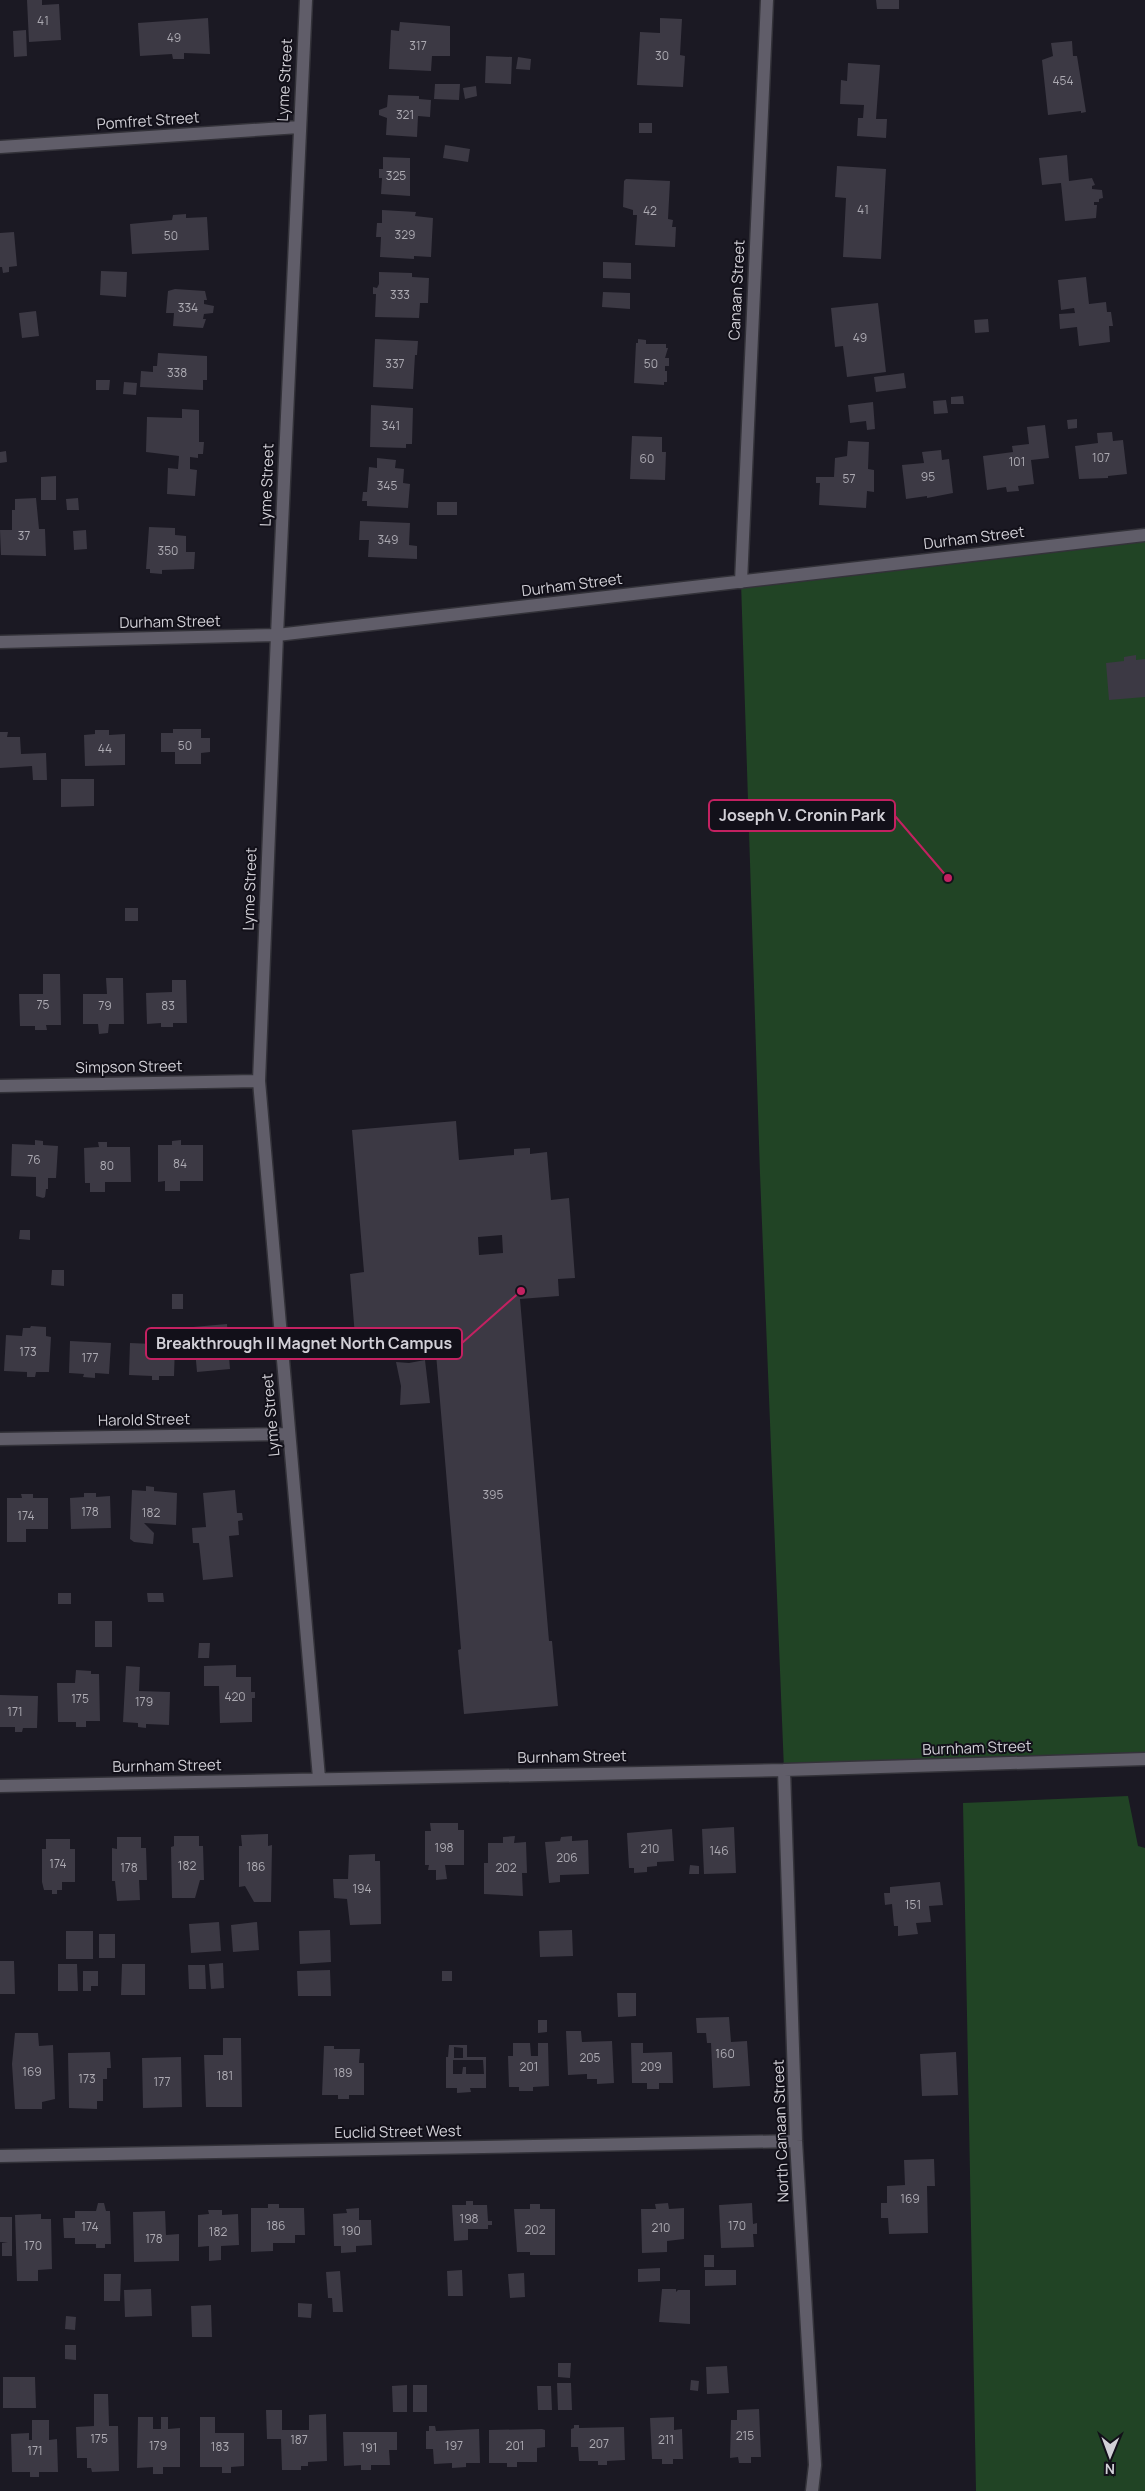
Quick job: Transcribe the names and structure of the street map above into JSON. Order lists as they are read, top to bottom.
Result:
{
  "streets": {
    "street": [
      "Lyme Street",
      "Pomfret Street",
      "Canaan Street",
      "Durham Street",
      "Simpson Street",
      "Harold Street",
      "Burnham Street",
      "North Canaan Street",
      "Euclid Street West"
    ]
  },
  "crossings": [
    ["Lyme Street", "Pomfret Street"],
    ["Lyme Street", "Durham Street"],
    ["Lyme Street", "Simpson Street"],
    ["Lyme Street", "Harold Street"],
    ["Lyme Street", "Burnham Street"],
    ["Canaan Street", "Durham Street"],
    ["Burnham Street", "North Canaan Street"],
    ["North Canaan Street", "Euclid Street West"]
  ],
  "places": ["Joseph V. Cronin Park", "Breakthrough II Magnet North Campus"],
  "house_numbers": [
    "41",
    "49",
    "317",
    "30",
    "454",
    "321",
    "325",
    "41",
    "42",
    "329",
    "50",
    "333",
    "334",
    "49",
    "337",
    "50",
    "338",
    "341",
    "107",
    "60",
    "101",
    "95",
    "57",
    "345",
    "37",
    "349",
    "350",
    "50",
    "44",
    "75",
    "79",
    "83",
    "76",
    "84",
    "80",
    "173",
    "177",
    "395",
    "178",
    "182",
    "174",
    "420",
    "175",
    "179",
    "171",
    "198",
    "210",
    "146",
    "206",
    "174",
    "182",
    "186",
    "178",
    "202",
    "194",
    "151",
    "160",
    "205",
    "201",
    "209",
    "169",
    "189",
    "181",
    "173",
    "177",
    "169",
    "198",
    "186",
    "170",
    "174",
    "210",
    "202",
    "190",
    "182",
    "178",
    "170",
    "215",
    "175",
    "187",
    "211",
    "207",
    "179",
    "197",
    "201",
    "183",
    "191",
    "171"
  ],
  "north": "bottom"
}
